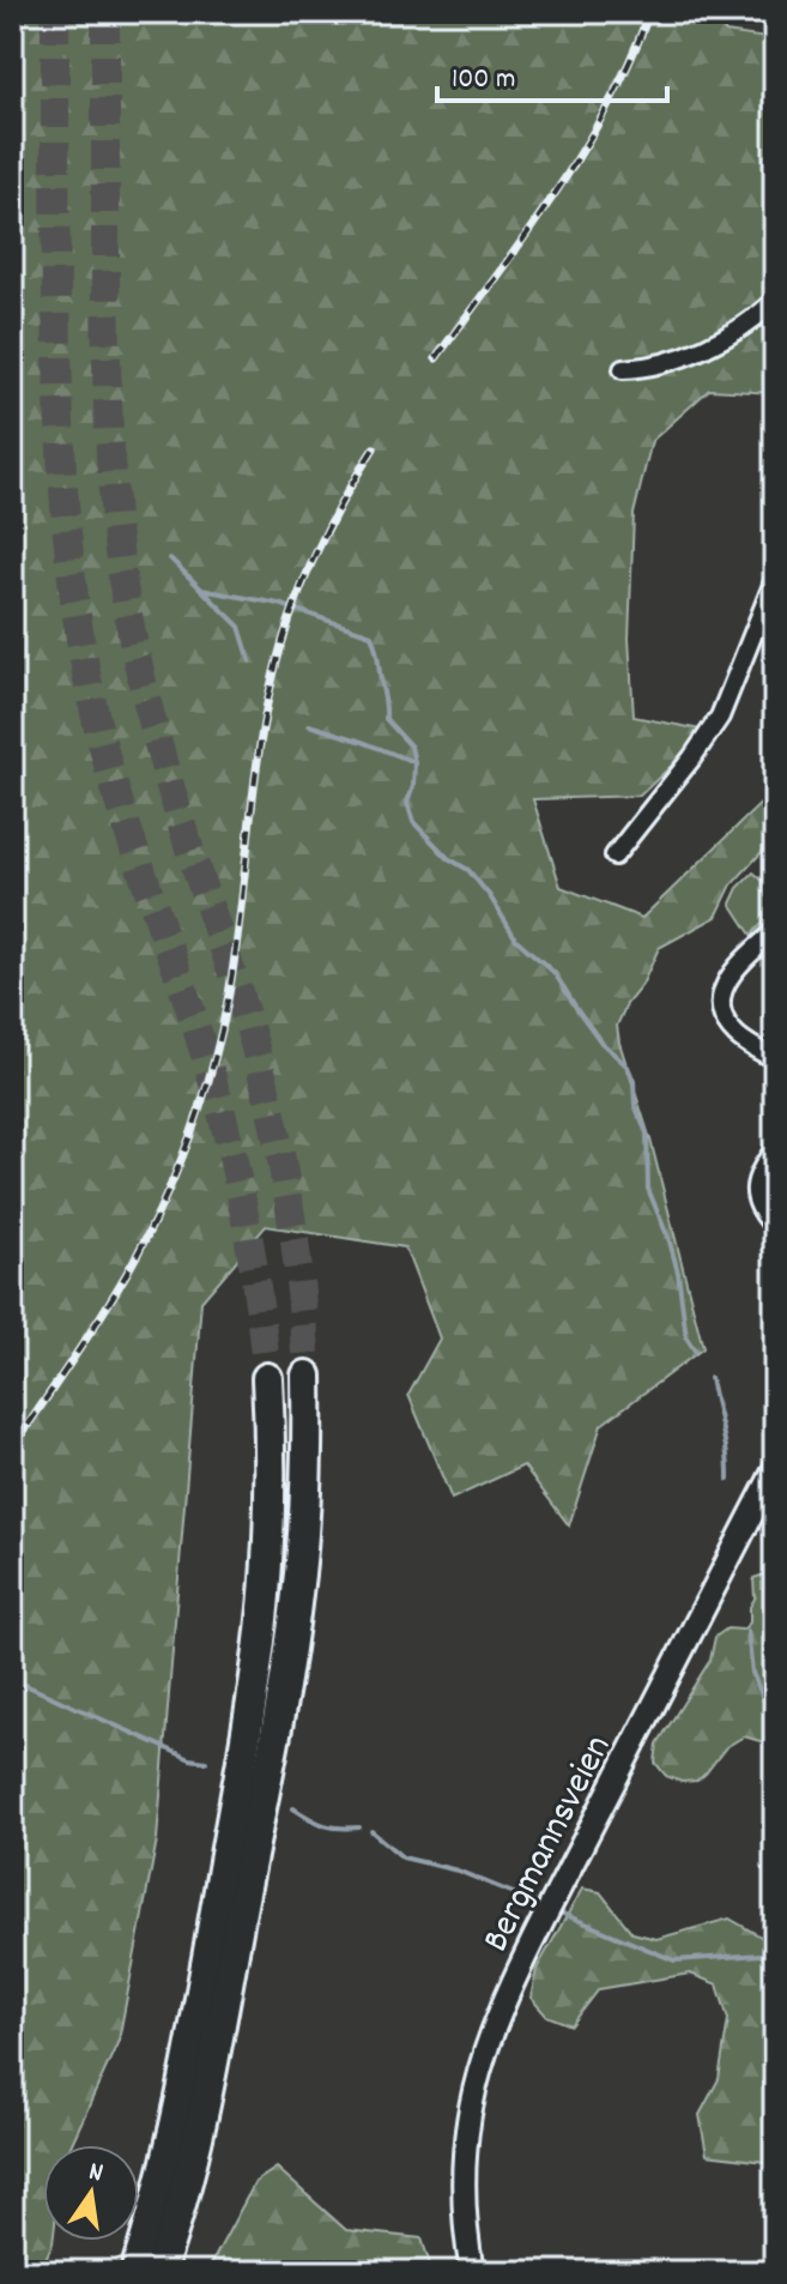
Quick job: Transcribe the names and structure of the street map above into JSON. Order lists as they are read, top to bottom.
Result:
{
  "streets": {
    "main road": ["Bergmannsveien"]
  },
  "scale_bar": "100 m",
  "north": "top"
}
